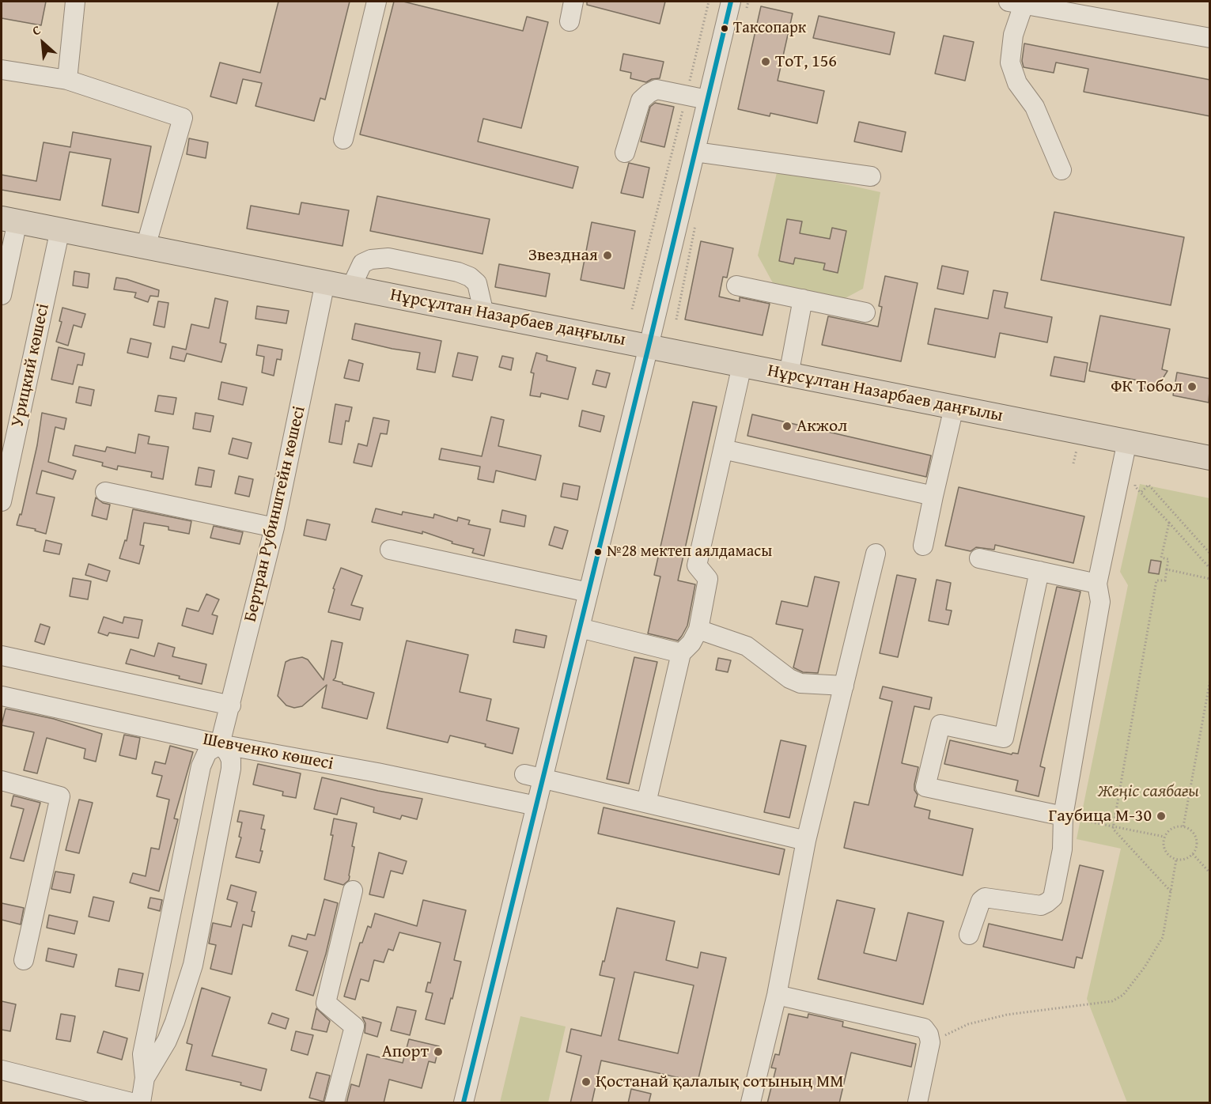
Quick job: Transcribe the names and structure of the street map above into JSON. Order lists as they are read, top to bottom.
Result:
{
  "streets": {
    "main road": ["Нұрсұлтан Назарбаев даңғылы"],
    "street": ["Урицкий көшесі", "Бертран Рубинштейн көшесі", "Шевченко көшесі"]
  },
  "crossings": [
    ["Нұрсұлтан Назарбаев даңғылы", "Урицкий көшесі"],
    ["Нұрсұлтан Назарбаев даңғылы", "Бертран Рубинштейн көшесі"],
    ["Бертран Рубинштейн көшесі", "Шевченко көшесі"]
  ],
  "parks": ["Жеңіс саябағы"],
  "places": [
    "Таксопарк",
    "ТоТ, 156",
    "Звездная",
    "ФК Тобол",
    "Акжол",
    "№28 мектеп аялдамасы",
    "Гаубица М-30",
    "Апорт",
    "Қостанай қалалық сотының ММ"
  ],
  "north": "top left"
}
